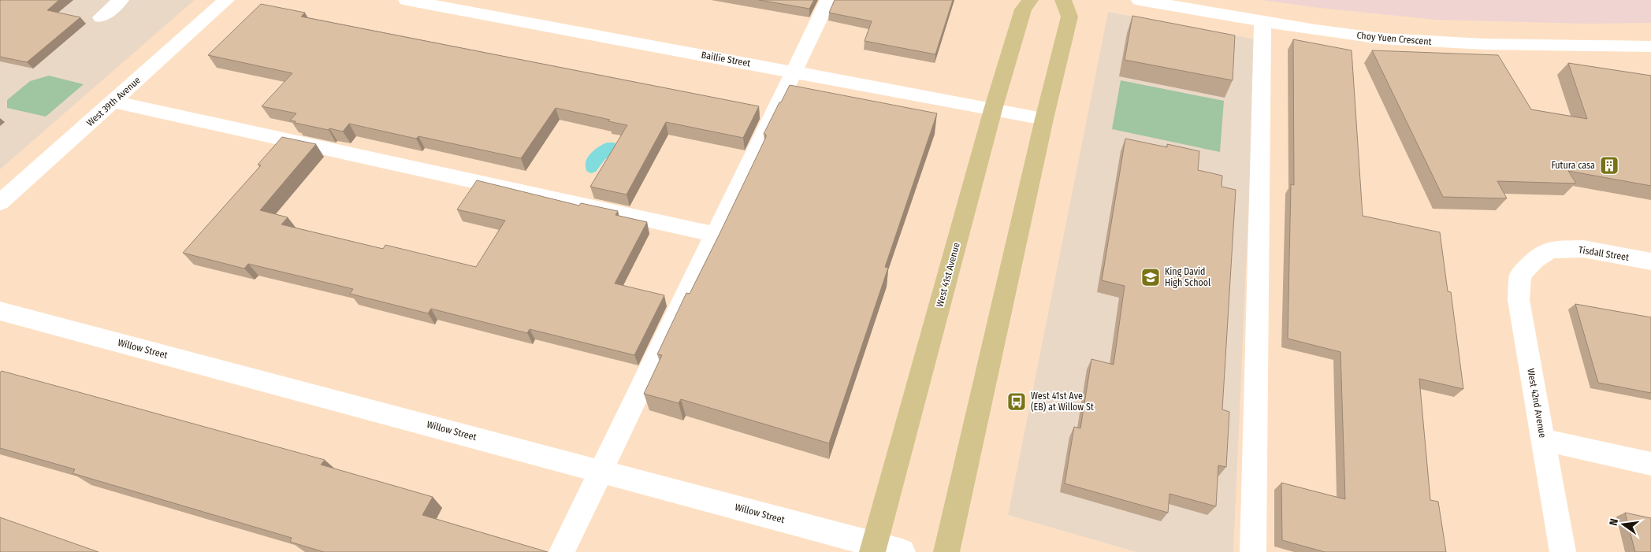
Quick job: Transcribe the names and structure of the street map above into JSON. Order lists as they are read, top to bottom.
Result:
{
  "streets": {
    "main road": ["West 41st Avenue"],
    "street": [
      "Choy Yuen Crescent",
      "Baillie Street",
      "West 39th Avenue",
      "Tisdall Street",
      "Willow Street",
      "West 42nd Avenue"
    ]
  },
  "crossings": [
    ["Baillie Street", "West 41st Avenue"],
    ["Tisdall Street", "West 42nd Avenue"],
    ["West 41st Avenue", "Willow Street"]
  ],
  "places": {
    "building": ["Futura casa"],
    "school or university": ["King David High School"],
    "bus stop": ["West 41st Ave (EB) at Willow St"]
  },
  "north": "left"
}
